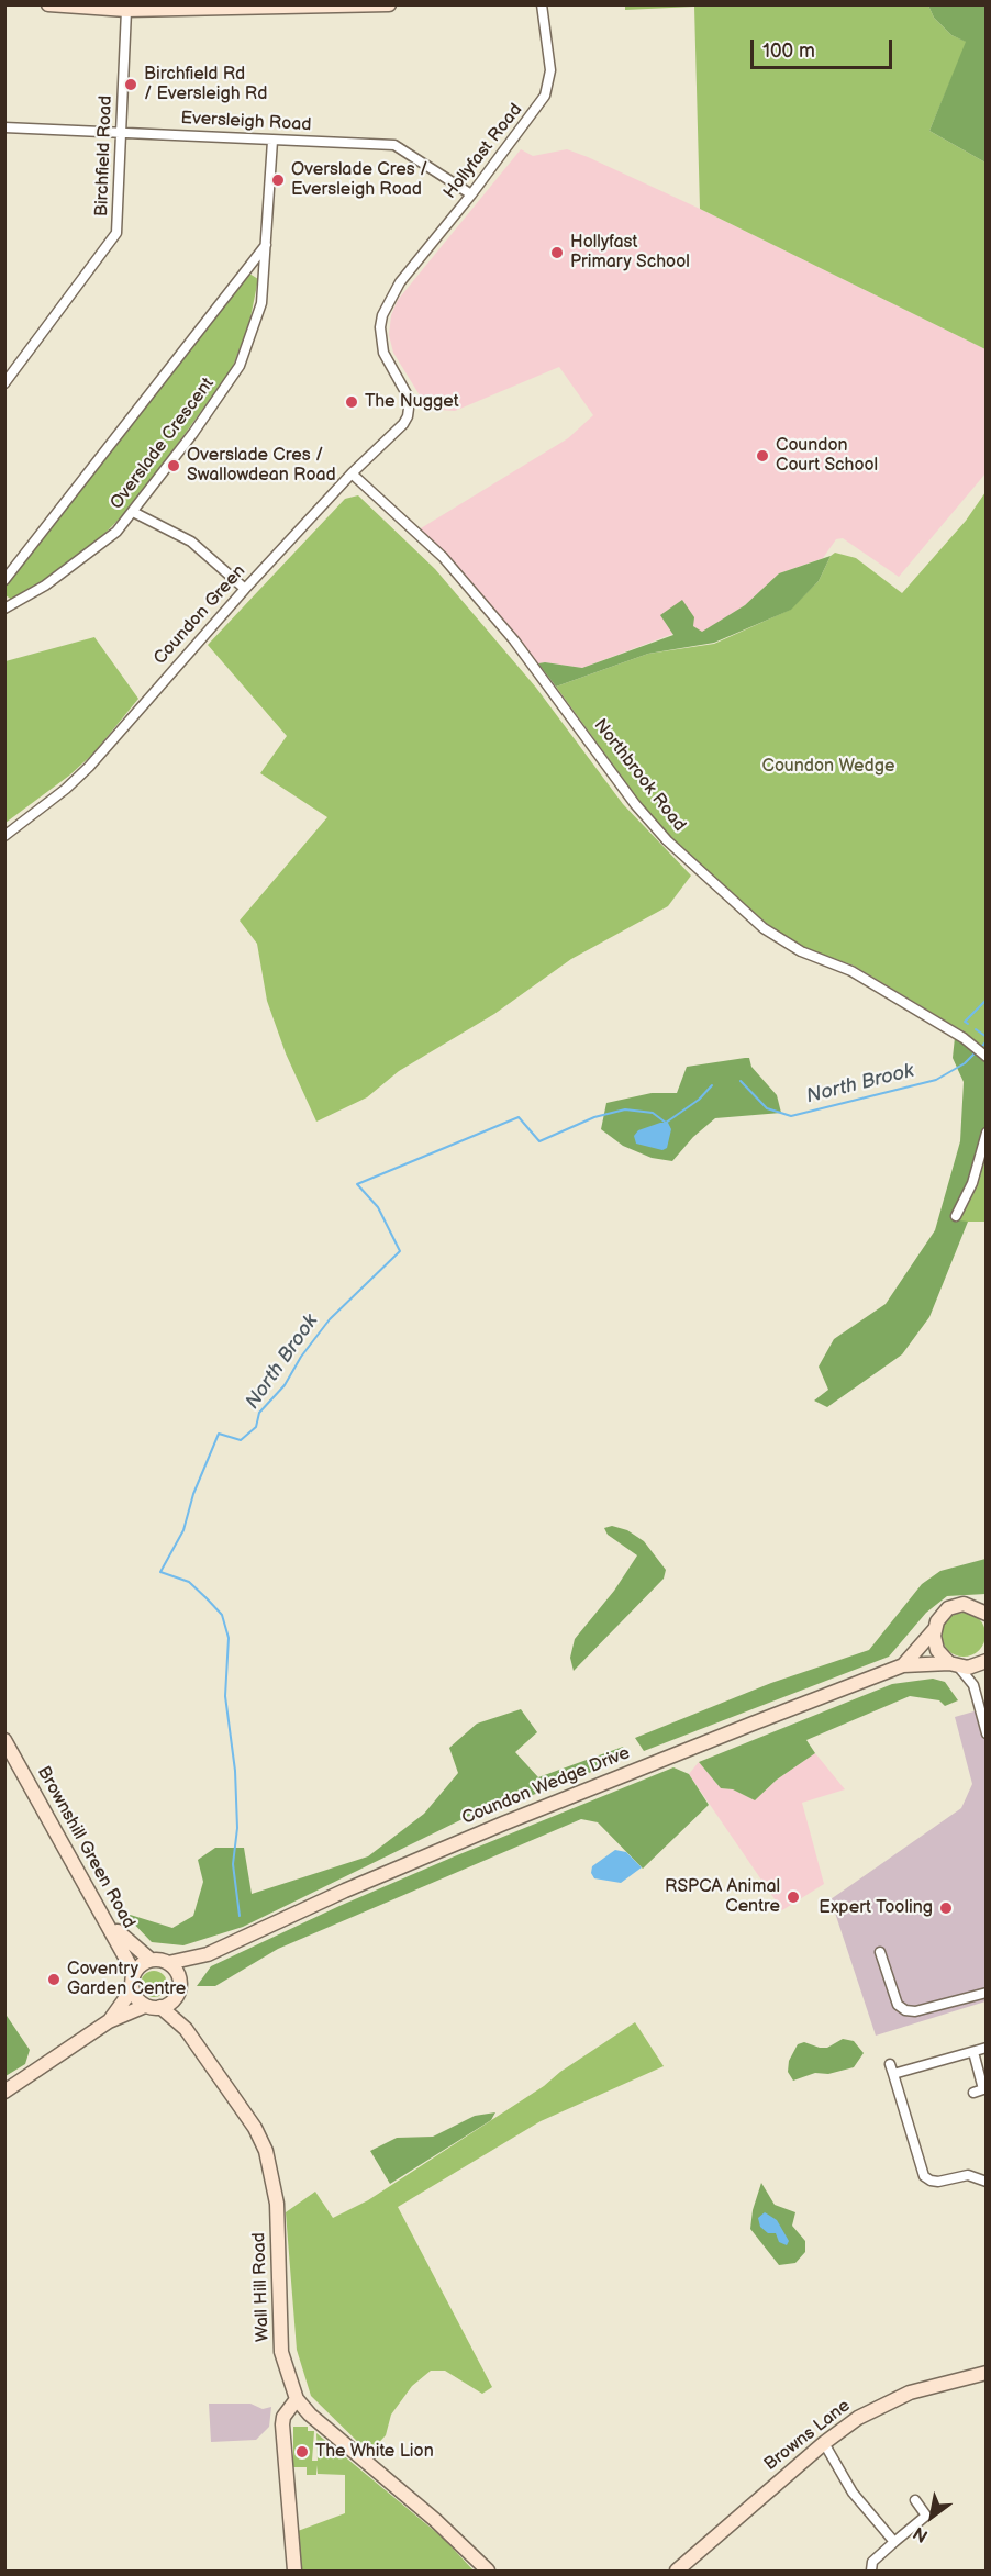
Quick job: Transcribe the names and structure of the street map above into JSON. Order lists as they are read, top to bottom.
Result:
{
  "streets": {
    "street": [
      "Eversleigh Road",
      "Hollyfast Road",
      "Birchfield Road",
      "Overslade Crescent",
      "Coundon Green",
      "Northbrook Road",
      "Coundon Wedge Drive",
      "Brownshill Green Road",
      "Wall Hill Road",
      "Browns Lane"
    ]
  },
  "crossings": [
    ["Eversleigh Road", "Hollyfast Road"],
    ["Eversleigh Road", "Birchfield Road"],
    ["Eversleigh Road", "Overslade Crescent"],
    ["Hollyfast Road", "Coundon Green"],
    ["Coundon Green", "Northbrook Road"],
    ["Coundon Wedge Drive", "Brownshill Green Road"],
    ["Coundon Wedge Drive", "Wall Hill Road"],
    ["Brownshill Green Road", "Wall Hill Road"]
  ],
  "water": ["North Brook"],
  "parks": ["Coundon Wedge"],
  "places": [
    "Birchfield Rd / Eversleigh Rd",
    "Overslade Cres / Eversleigh Road",
    "Hollyfast Primary School",
    "The Nugget",
    "Coundon Court School",
    "Overslade Cres / Swallowdean Road",
    "RSPCA Animal Centre",
    "Expert Tooling",
    "Coventry Garden Centre",
    "The White Lion"
  ],
  "scale_bar": "100 m",
  "north": "bottom left"
}
